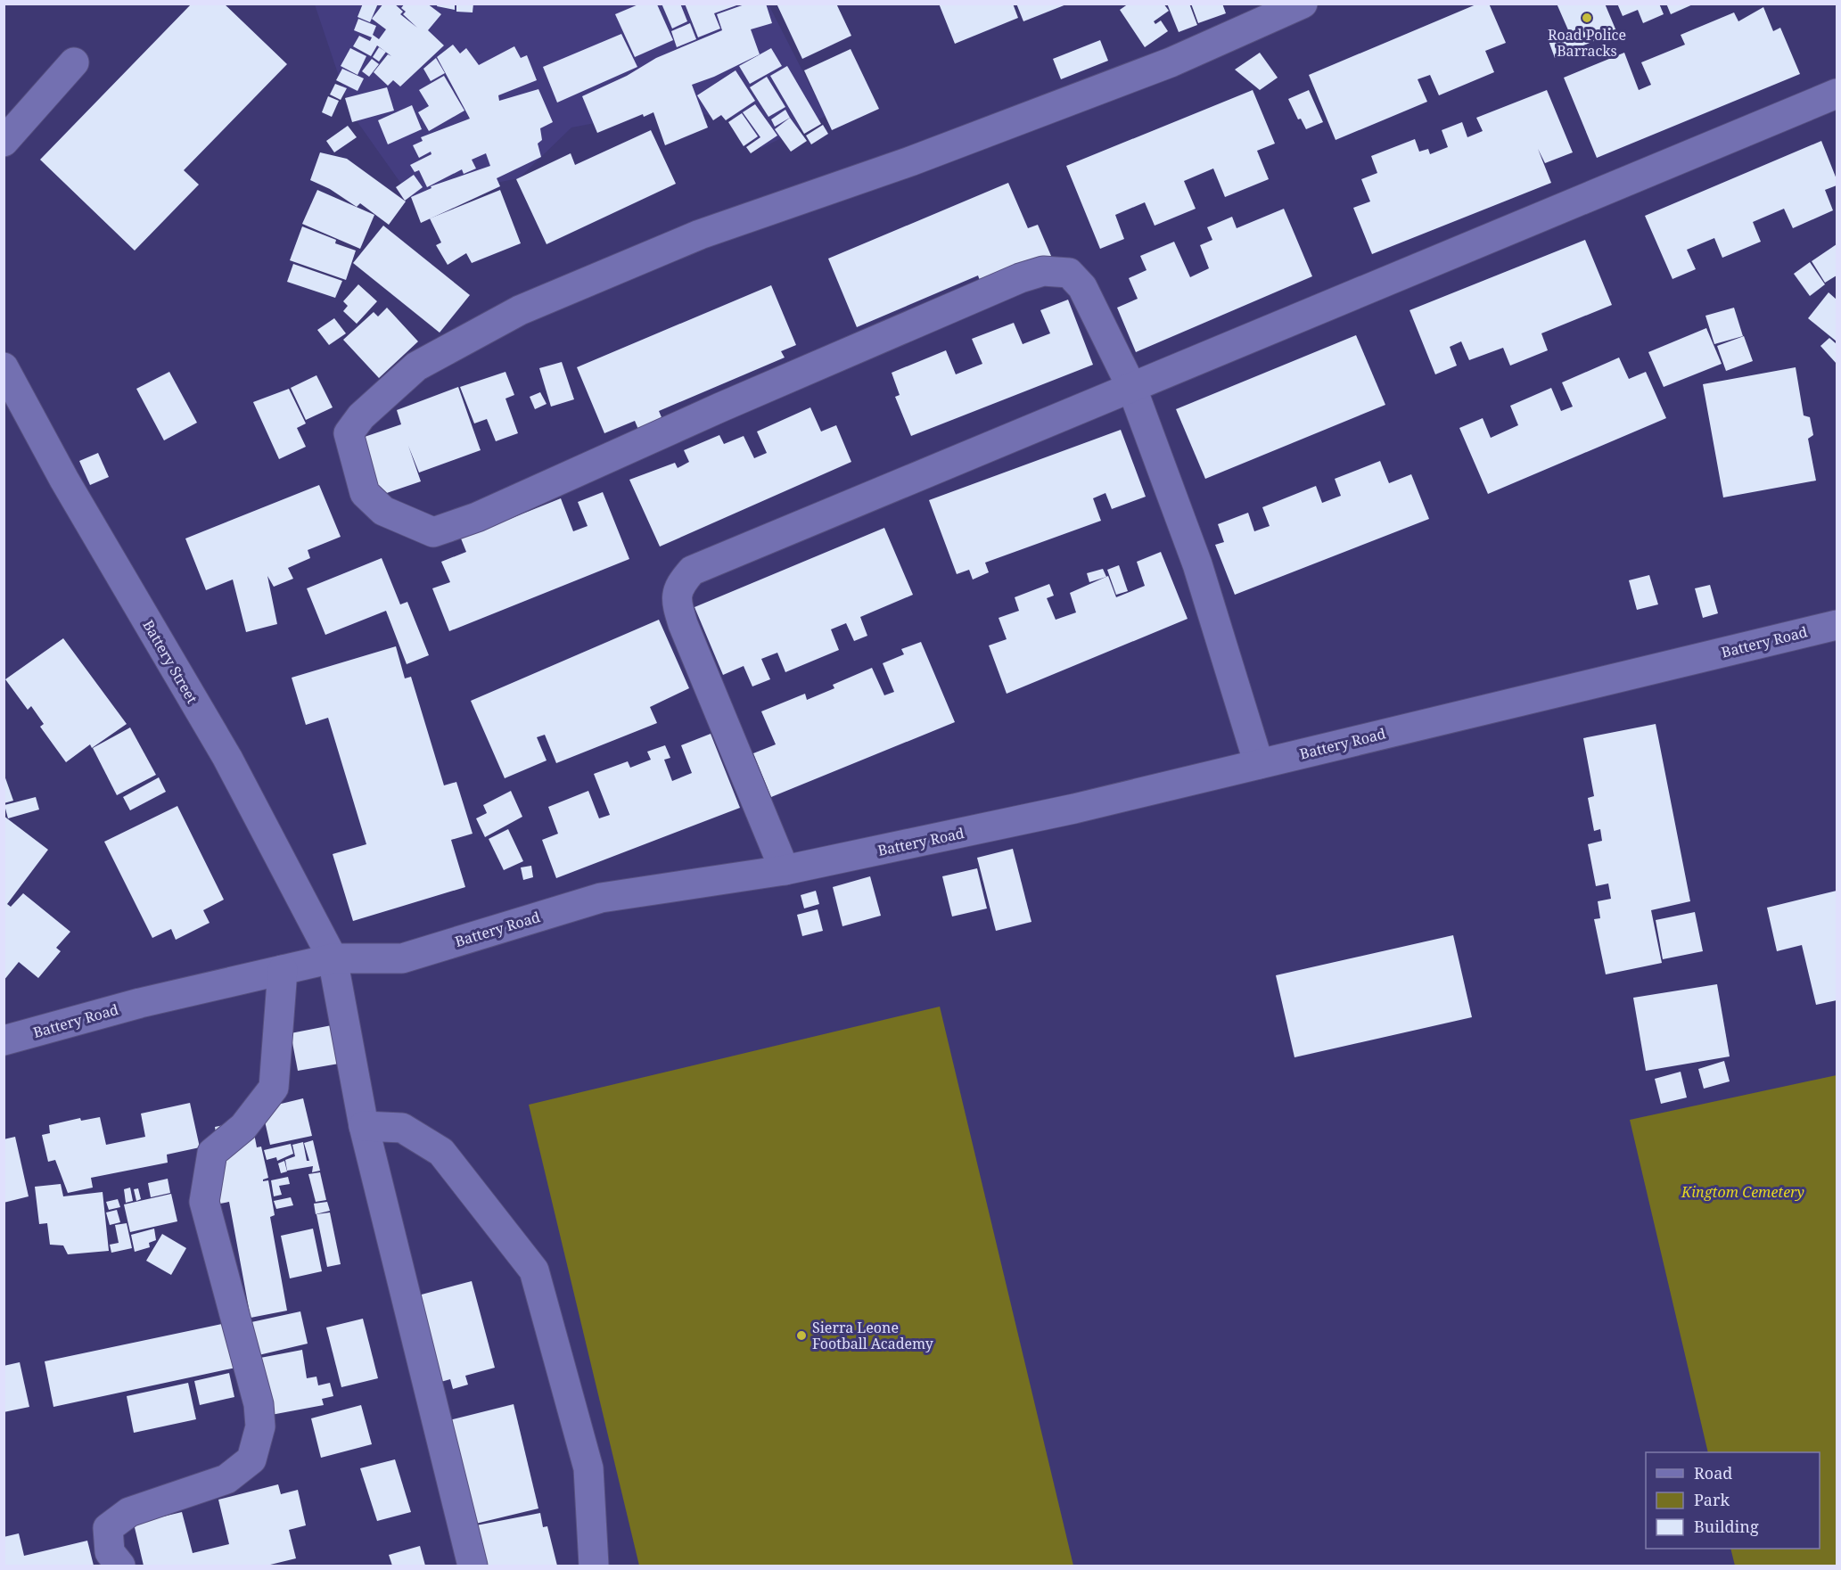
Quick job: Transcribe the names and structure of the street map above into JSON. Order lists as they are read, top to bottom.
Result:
{
  "streets": {
    "street": ["Battery Road", "Battery Street"]
  },
  "crossings": [
    ["Battery Road", "Battery Street"]
  ],
  "parks": ["Kingtom Cemetery"],
  "places": ["Road Police Barracks", "Sierra Leone Football Academy"],
  "legend": ["Road", "Park", "Building"]
}
